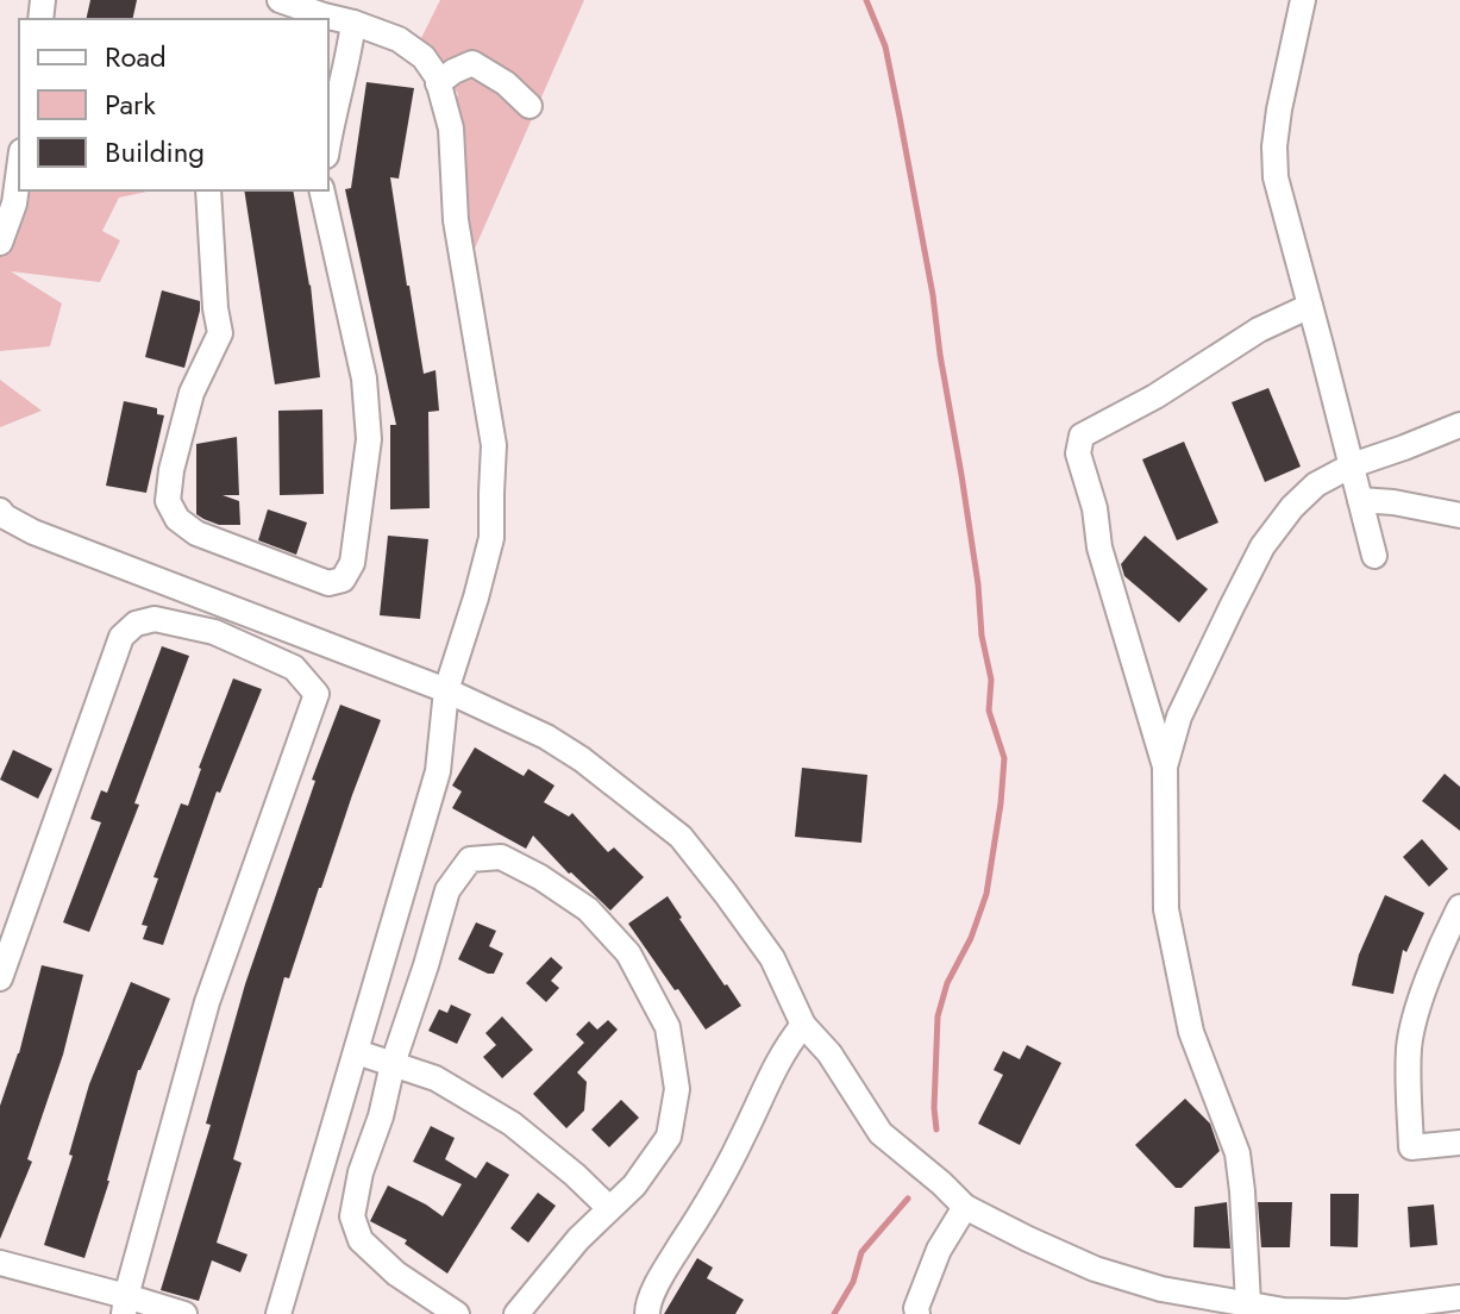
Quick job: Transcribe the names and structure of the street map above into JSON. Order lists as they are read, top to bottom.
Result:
{
  "legend": ["Road", "Park", "Building"]
}
